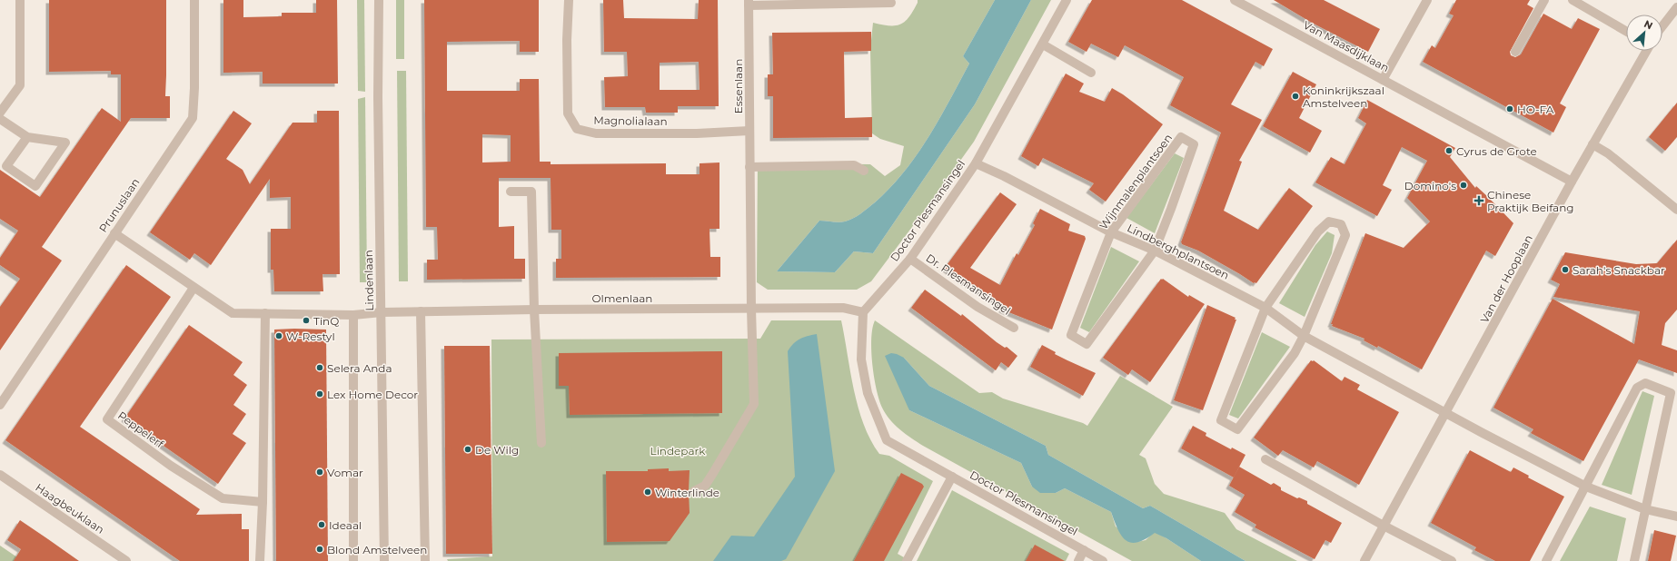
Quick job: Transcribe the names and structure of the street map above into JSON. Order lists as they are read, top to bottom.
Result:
{
  "streets": {
    "street": [
      "Van Maasdijklaan",
      "Essenlaan",
      "Magnolialaan",
      "Wijnmalenplantsoen",
      "Prunuslaan",
      "Doctor Plesmansingel",
      "Lindberghplantsoen",
      "Van der Hooplaan",
      "Lindenlaan",
      "Dr. Plesmansingel",
      "Olmenlaan",
      "Peppelerf",
      "Haagbeuklaan"
    ]
  },
  "crossings": [
    ["Van Maasdijklaan", "Van der Hooplaan"],
    ["Essenlaan", "Magnolialaan"],
    ["Essenlaan", "Olmenlaan"],
    ["Wijnmalenplantsoen", "Lindberghplantsoen"],
    ["Doctor Plesmansingel", "Lindberghplantsoen"],
    ["Doctor Plesmansingel", "Dr. Plesmansingel"],
    ["Doctor Plesmansingel", "Olmenlaan"],
    ["Lindberghplantsoen", "Van der Hooplaan"],
    ["Lindenlaan", "Olmenlaan"]
  ],
  "parks": ["Lindepark"],
  "places": {
    "other": [
      "Koninkrijkszaal Amstelveen",
      "HO-FA",
      "Cyrus de Grote",
      "Domino's",
      "Sarah's Snackbar",
      "TinQ",
      "W-Restyl",
      "Selera Anda",
      "Lex Home Decor",
      "De Wilg",
      "Vomar",
      "Winterlinde",
      "Ideaal",
      "Blond Amstelveen"
    ],
    "health": ["Chinese Praktijk Beifang"]
  },
  "north": "top right"
}
